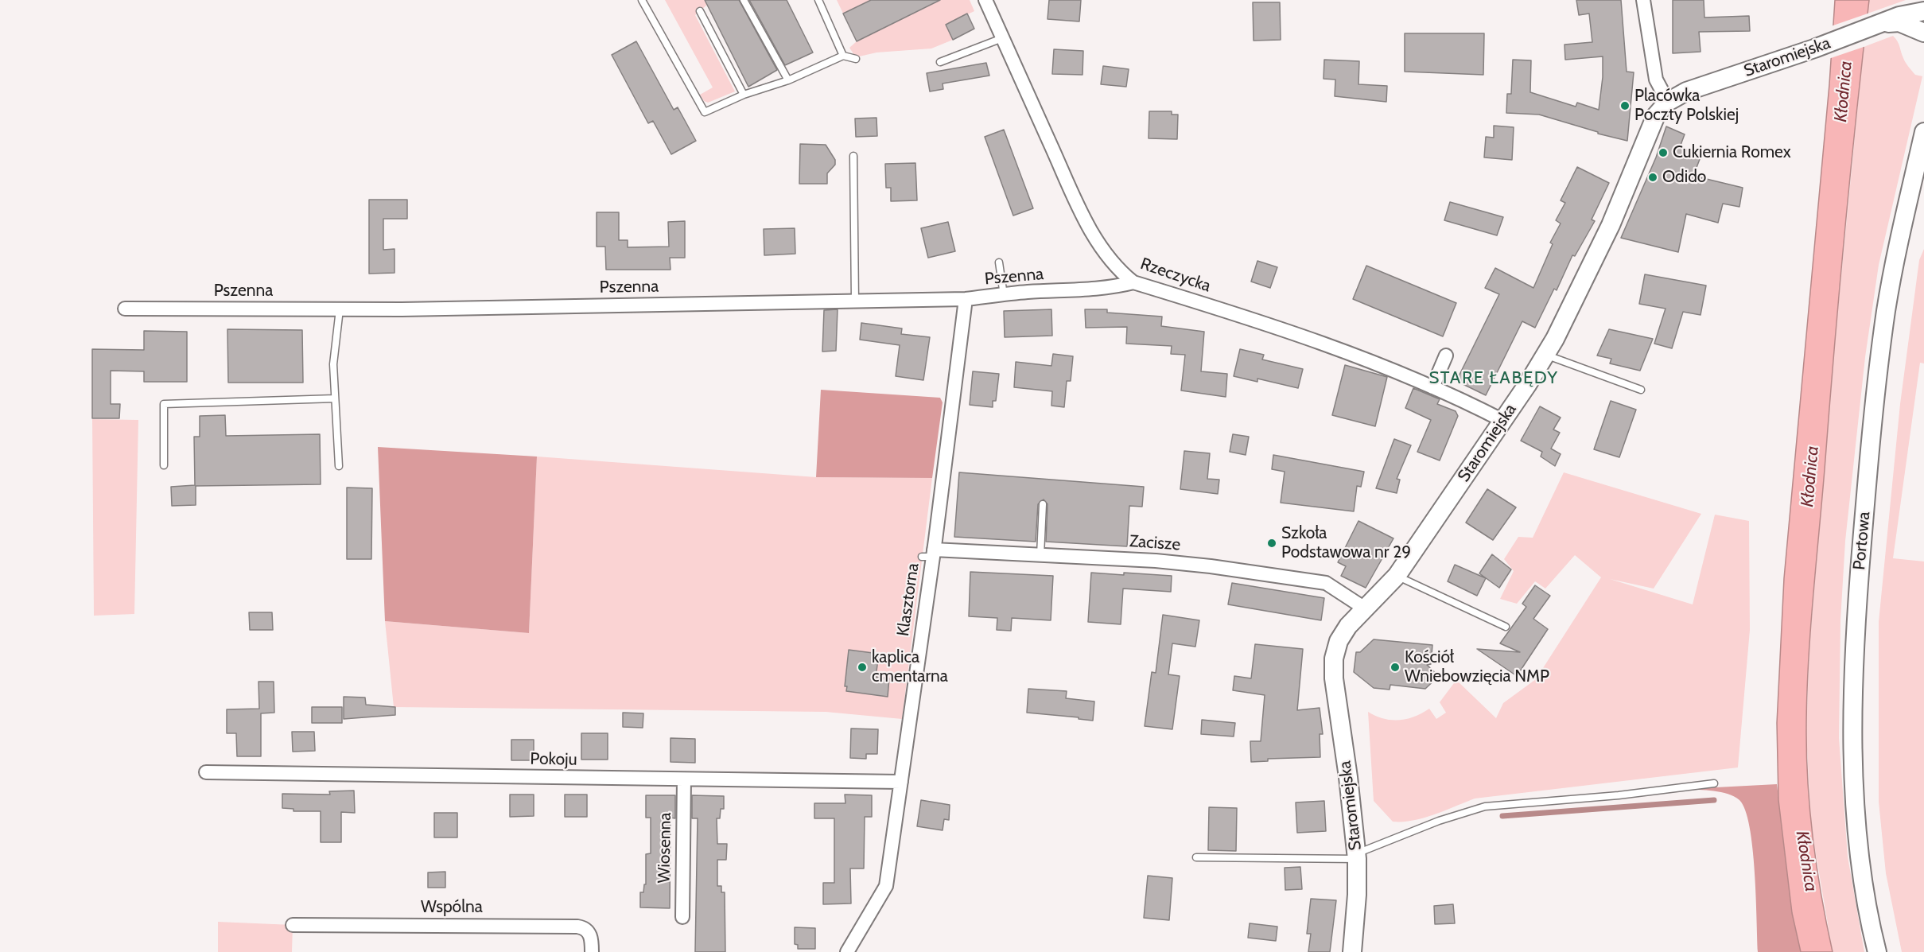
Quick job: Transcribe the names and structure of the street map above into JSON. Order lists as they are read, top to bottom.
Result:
{
  "streets": {
    "street": [
      "Staromiejska",
      "Rzeczycka",
      "Pszenna",
      "Portowa",
      "Zacisze",
      "Klasztorna",
      "Pokoju",
      "Wiosenna",
      "Wspólna"
    ]
  },
  "crossings": [
    ["Staromiejska", "Rzeczycka"],
    ["Staromiejska", "Zacisze"],
    ["Rzeczycka", "Pszenna"],
    ["Pszenna", "Klasztorna"],
    ["Zacisze", "Klasztorna"],
    ["Klasztorna", "Pokoju"],
    ["Pokoju", "Wiosenna"]
  ],
  "districts": ["STARE ŁABĘDY"],
  "water": ["Kłodnica"],
  "places": [
    "Placówka Poczty Polskiej",
    "Cukiernia Romex",
    "Odido",
    "Szkoła Podstawowa nr 29",
    "kaplica cmentarna",
    "Kościół Wniebowzięcia NMP"
  ]
}
